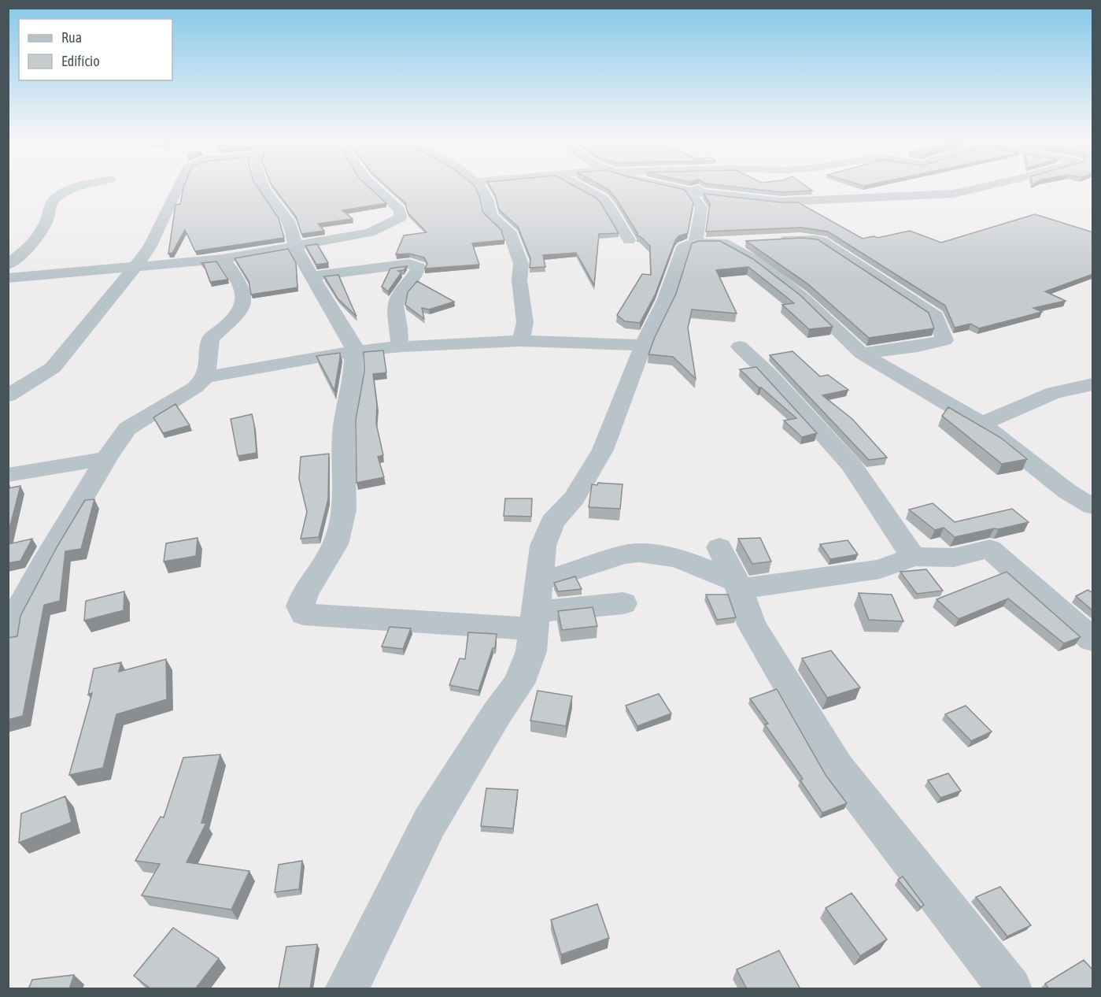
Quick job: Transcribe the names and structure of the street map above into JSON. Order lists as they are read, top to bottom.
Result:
{
  "legend": ["Rua", "Edifício"]
}
